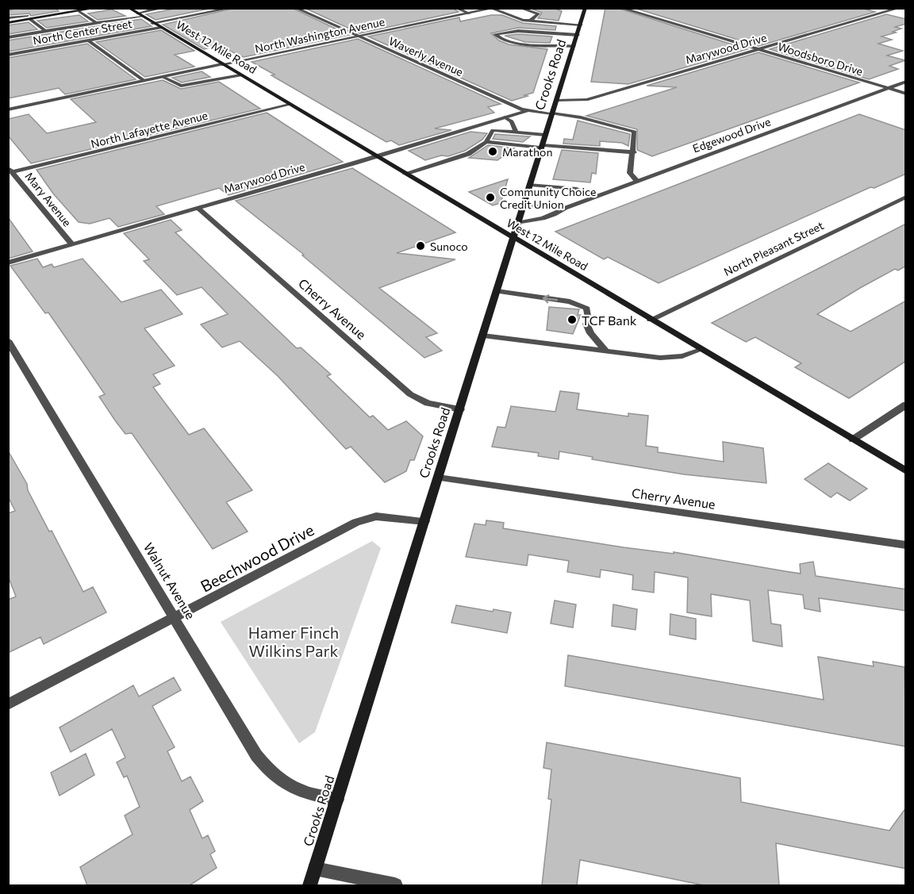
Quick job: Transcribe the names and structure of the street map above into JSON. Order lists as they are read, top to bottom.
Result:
{
  "streets": {
    "main road": ["West 12 Mile Road", "Crooks Road"],
    "street": [
      "North Center Street",
      "North Washington Avenue",
      "Marywood Drive",
      "Waverly Avenue",
      "Woodsboro Drive",
      "North Lafayette Avenue",
      "Edgewood Drive",
      "Mary Avenue",
      "North Pleasant Street",
      "Cherry Avenue",
      "Beechwood Drive",
      "Walnut Avenue"
    ]
  },
  "crossings": [
    ["North Center Street", "West 12 Mile Road"],
    ["North Washington Avenue", "West 12 Mile Road"],
    ["North Washington Avenue", "Waverly Avenue"],
    ["West 12 Mile Road", "Marywood Drive"],
    ["West 12 Mile Road", "Crooks Road"],
    ["West 12 Mile Road", "North Lafayette Avenue"],
    ["West 12 Mile Road", "North Pleasant Street"],
    ["Marywood Drive", "Waverly Avenue"],
    ["Marywood Drive", "Woodsboro Drive"],
    ["Marywood Drive", "Crooks Road"],
    ["Marywood Drive", "Mary Avenue"],
    ["Marywood Drive", "Cherry Avenue"],
    ["Waverly Avenue", "Crooks Road"],
    ["Woodsboro Drive", "Edgewood Drive"],
    ["Crooks Road", "Edgewood Drive"],
    ["Crooks Road", "Cherry Avenue"],
    ["Crooks Road", "Beechwood Drive"],
    ["Crooks Road", "Walnut Avenue"],
    ["North Lafayette Avenue", "Mary Avenue"],
    ["Beechwood Drive", "Walnut Avenue"]
  ],
  "parks": ["Hamer Finch Wilkins Park"],
  "places": [
    "Marathon",
    "Community Choice Credit Union",
    "Sunoco",
    "TCF Bank"
  ]
}
